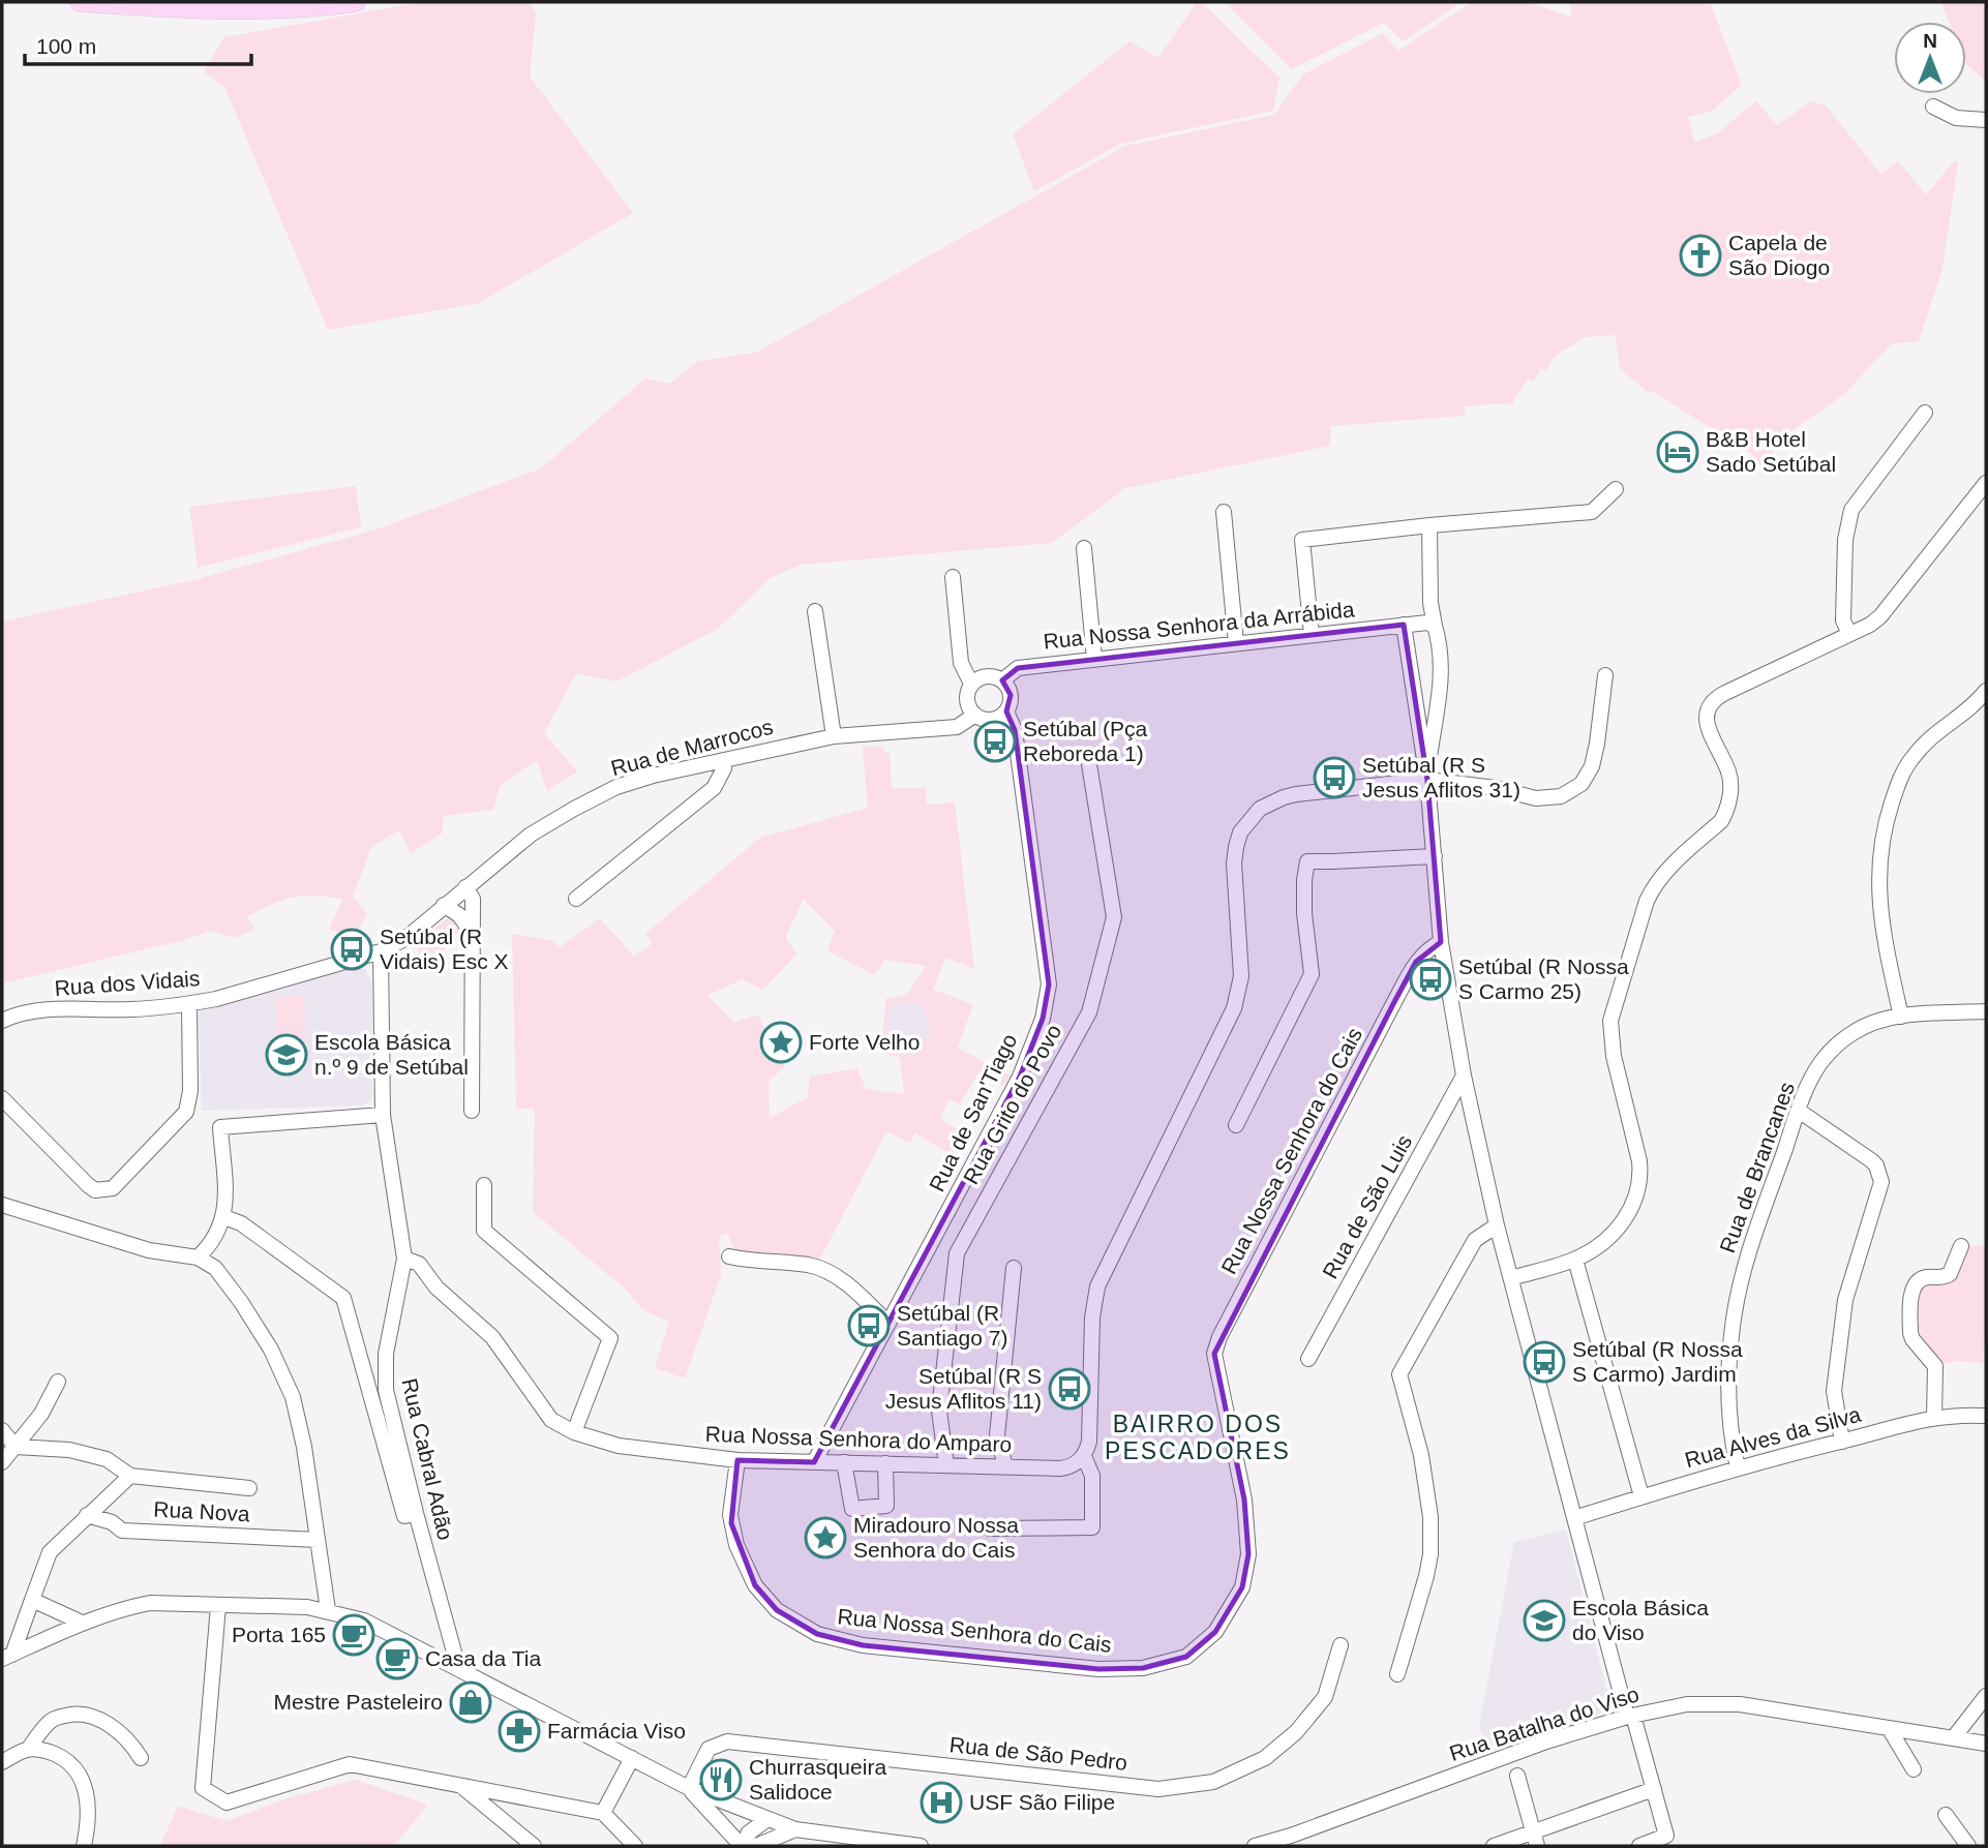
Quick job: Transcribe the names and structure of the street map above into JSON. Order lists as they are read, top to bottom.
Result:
{
  "streets": {
    "street": [
      "Rua Nossa Senhora da Arrábida",
      "Rua de Marrocos",
      "Rua dos Vidais",
      "Rua Grito do Povo",
      "Rua de San'Tiago",
      "Rua Nossa Senhora do Cais",
      "Rua de Brancanes",
      "Rua de São Luis",
      "Rua Alves da Silva",
      "Rua Nossa Senhora do Amparo",
      "Rua Cabral Adão",
      "Rua Nova",
      "Rua Batalha do Viso",
      "Rua de São Pedro"
    ]
  },
  "crossings": [
    ["Rua Nossa Senhora da Arrábida", "Rua de Marrocos"],
    ["Rua Nossa Senhora da Arrábida", "Rua de San'Tiago"],
    ["Rua de Marrocos", "Rua dos Vidais"],
    ["Rua de Marrocos", "Rua de San'Tiago"],
    ["Rua Grito do Povo", "Rua Nossa Senhora do Amparo"],
    ["Rua de San'Tiago", "Rua Nossa Senhora do Amparo"],
    ["Rua Nossa Senhora do Cais", "Rua Nossa Senhora do Amparo"],
    ["Rua de Brancanes", "Rua Alves da Silva"],
    ["Rua Nossa Senhora do Amparo", "Rua Cabral Adão"]
  ],
  "districts": ["BAIRRO DOS PESCADORES"],
  "places": {
    "church": ["Capela de São Diogo"],
    "hotel": ["B&B Hotel Sado Setúbal"],
    "bus stop": [
      "Setúbal (Pça Reboreda 1)",
      "Setúbal (R S Jesus Aflitos 31)",
      "Setúbal (R Vidais) Esc X",
      "Setúbal (R Nossa S Carmo 25)",
      "Setúbal (R Santiago 7)",
      "Setúbal (R Nossa S Carmo) Jardim",
      "Setúbal (R S Jesus Aflitos 11)"
    ],
    "place": ["Forte Velho", "Miradouro Nossa Senhora do Cais"],
    "school or university": ["Escola Básica n.º 9 de Setúbal", "Escola Básica do Viso"],
    "cafe": ["Porta 165", "Casa da Tia"],
    "shop": ["Mestre Pasteleiro"],
    "pharmacy": ["Farmácia Viso"],
    "restaurant": ["Churrasqueira Salidoce"],
    "hospital": ["USF São Filipe"]
  },
  "scale_bar": "100 m",
  "north": "top"
}
